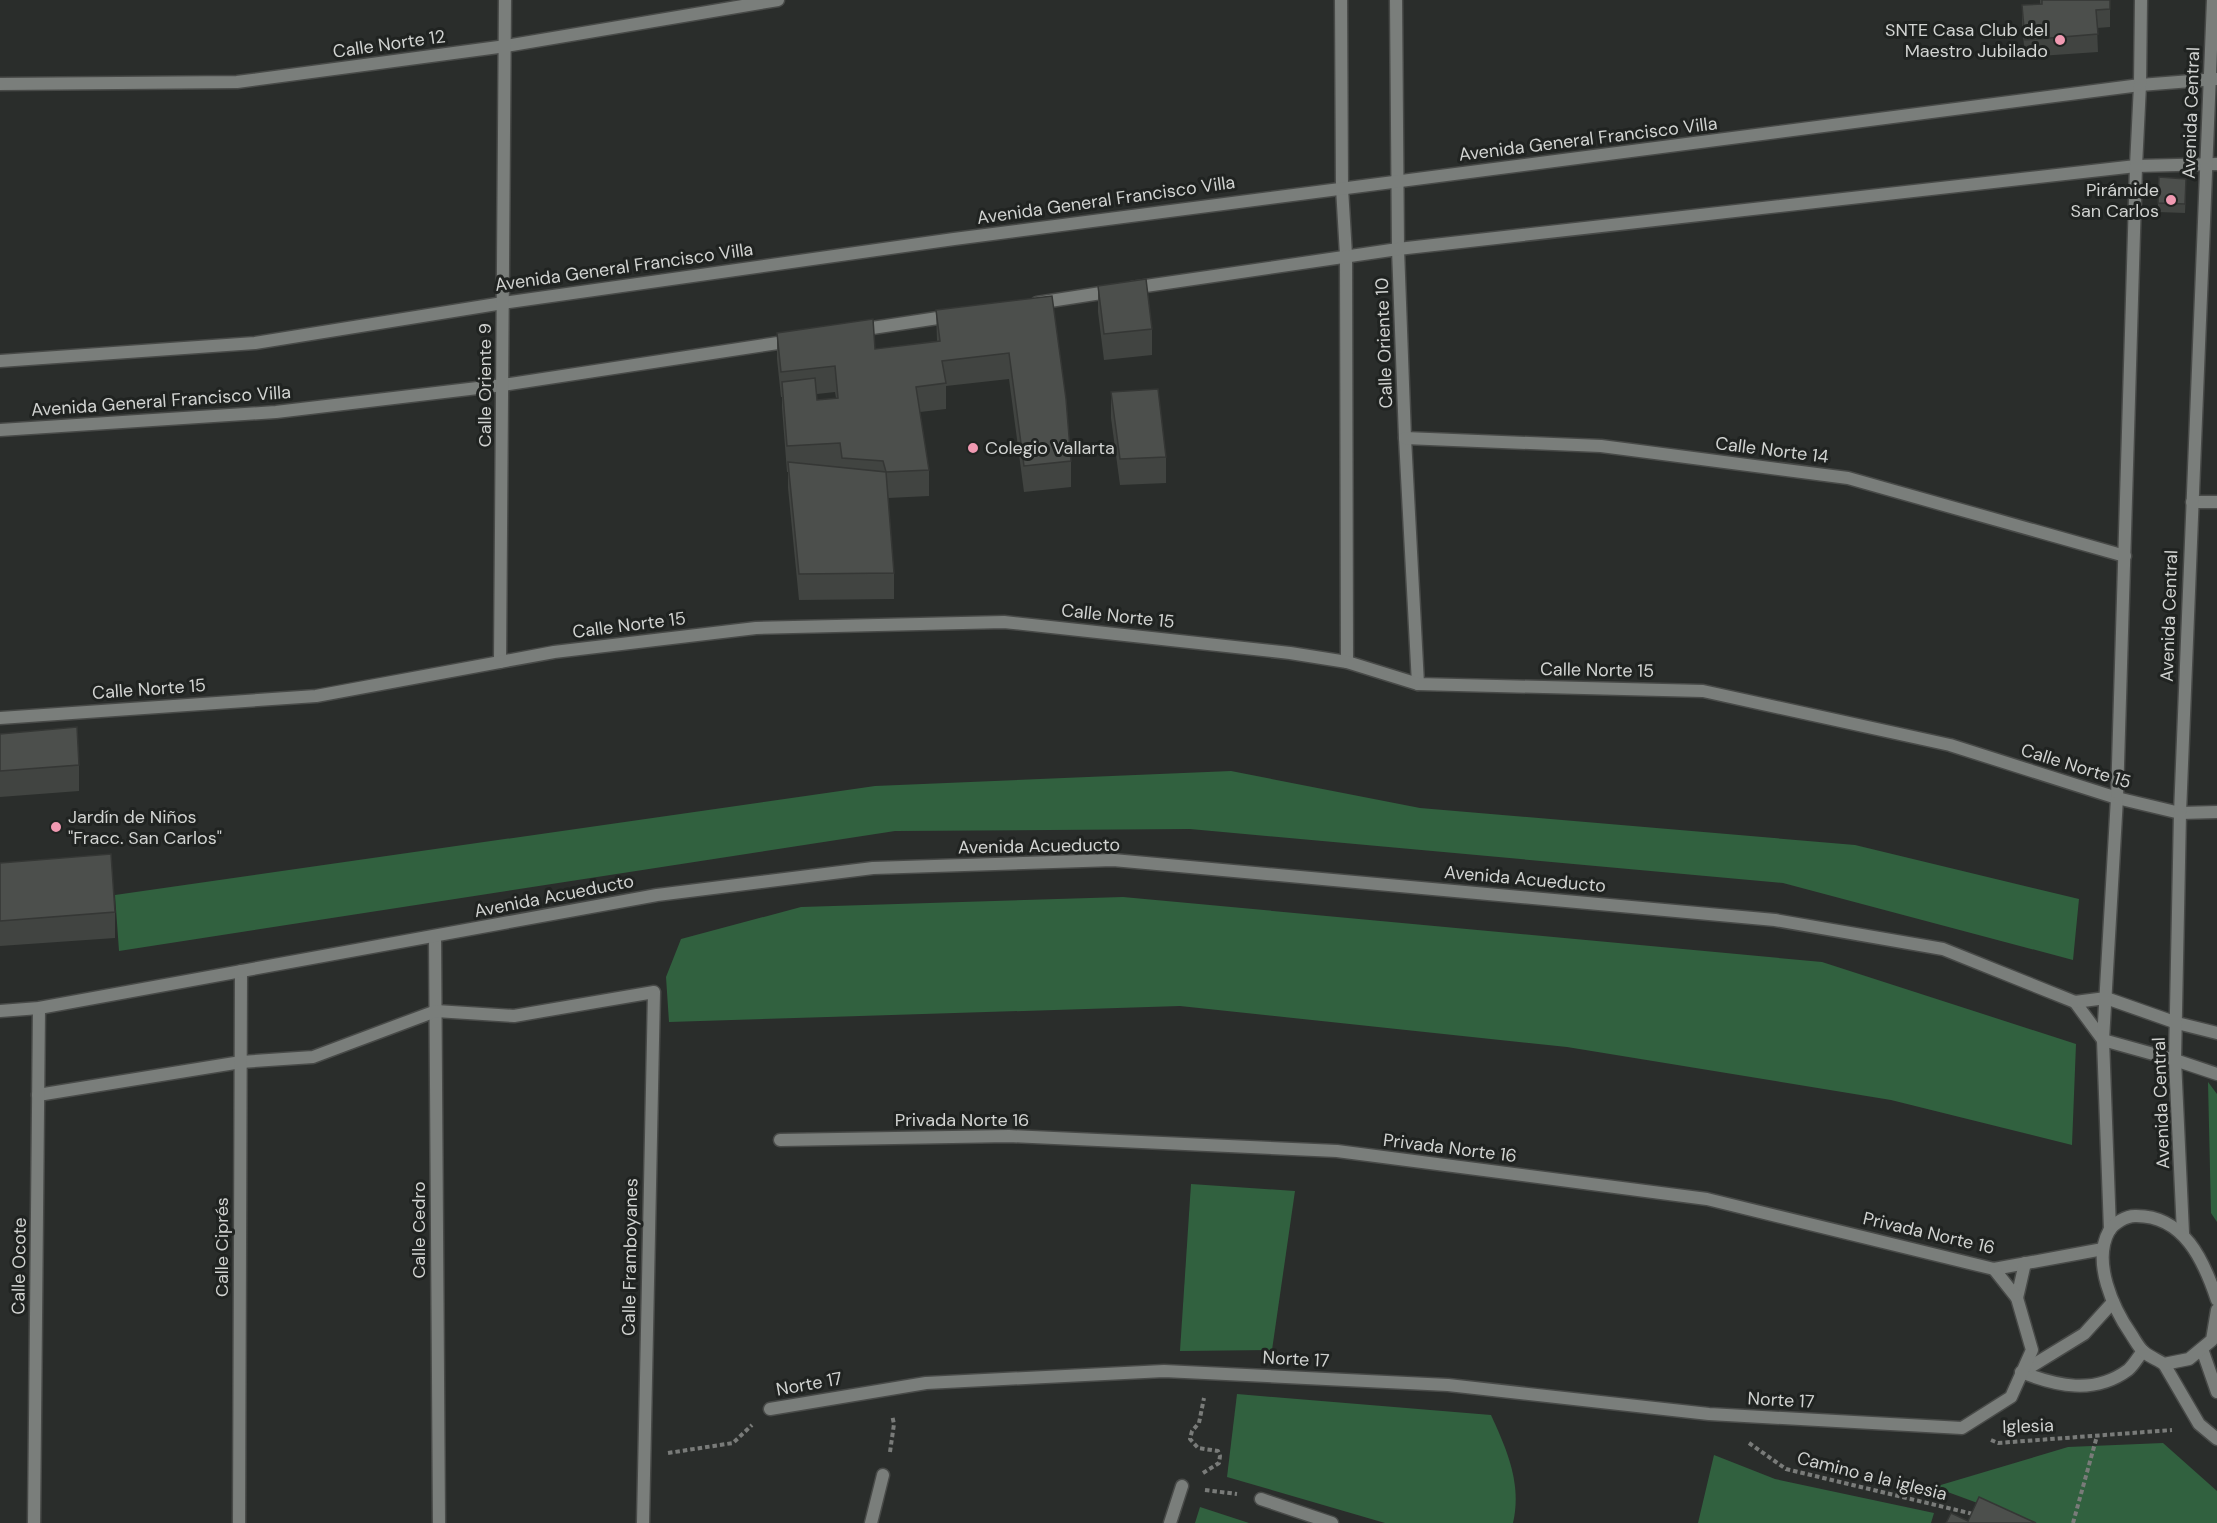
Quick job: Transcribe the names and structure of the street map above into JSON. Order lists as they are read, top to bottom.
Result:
{
  "streets": {
    "street": [
      "Calle Norte 12",
      "Avenida Central",
      "Avenida General Francisco Villa",
      "Calle Oriente 10",
      "Calle Oriente 9",
      "Calle Norte 14",
      "Calle Norte 15",
      "Avenida Acueducto",
      "Privada Norte 16",
      "Calle Cedro",
      "Calle Ciprés",
      "Calle Framboyanes",
      "Calle Ocote",
      "Norte 17"
    ],
    "path": ["Iglesia", "Camino a la iglesia"]
  },
  "crossings": [
    ["Calle Norte 12", "Calle Oriente 9"],
    ["Avenida Central", "Avenida General Francisco Villa"],
    ["Avenida Central", "Calle Norte 15"],
    ["Avenida Central", "Avenida Acueducto"],
    ["Avenida General Francisco Villa", "Calle Oriente 10"],
    ["Avenida General Francisco Villa", "Calle Oriente 9"],
    ["Calle Oriente 10", "Calle Norte 14"],
    ["Calle Oriente 10", "Calle Norte 15"],
    ["Calle Oriente 9", "Calle Norte 15"],
    ["Avenida Acueducto", "Calle Cedro"],
    ["Avenida Acueducto", "Calle Ciprés"],
    ["Avenida Acueducto", "Calle Ocote"],
    ["Calle Cedro", "Calle Framboyanes"],
    ["Calle Framboyanes", "Norte 17"],
    ["Norte 17", "Iglesia"]
  ],
  "places": [
    "SNTE Casa Club del Maestro Jubilado",
    "Pirámide San Carlos",
    "Colegio Vallarta",
    "Jardín de Niños \"Fracc. San Carlos\""
  ]
}
